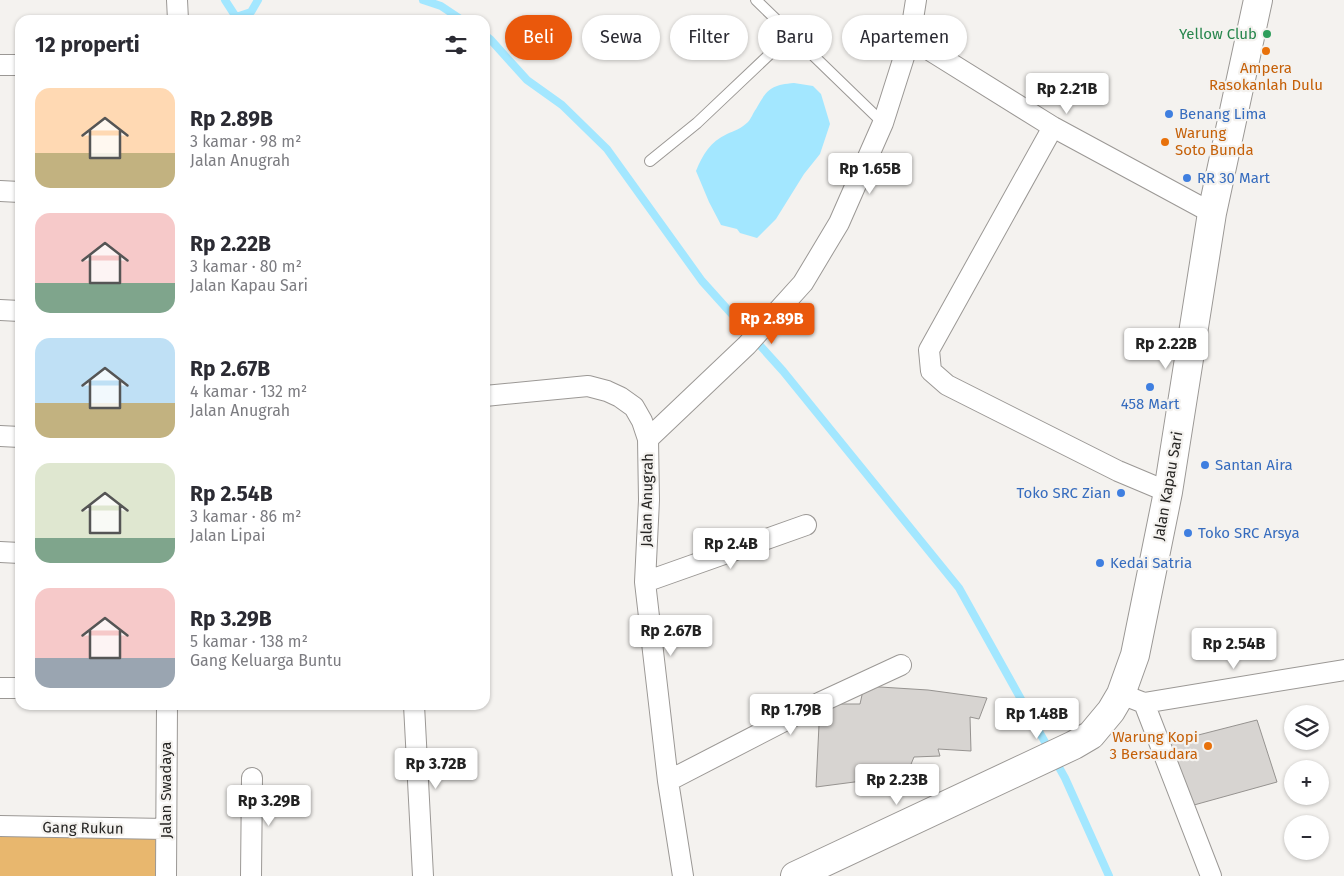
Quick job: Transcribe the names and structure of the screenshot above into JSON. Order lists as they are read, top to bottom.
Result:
{
  "streets": {
    "main road": ["Jalan Kapau Sari"],
    "street": ["Jalan Anugrah", "Jalan Swadaya", "Gang Rukun"]
  },
  "crossings": [
    ["Jalan Swadaya", "Gang Rukun"]
  ],
  "places": [
    "Yellow Club",
    "Ampera Rasokanlah Dulu",
    "Benang Lima",
    "Warung Soto Bunda",
    "RR 30 Mart",
    "458 Mart",
    "Santan Aira",
    "Toko SRC Zian",
    "Toko SRC Arsya",
    "Kedai Satria",
    "Warung Kopi 3 Bersaudara"
  ],
  "page": {
    "chip": [
      "Beli",
      "Sewa",
      "Filter",
      "Baru",
      "Apartemen"
    ],
    "heading": "12 properti",
    "price": [
      "Rp 2.21B",
      "Rp 1.65B",
      "Rp 2.89B",
      "Rp 2.22B",
      "Rp 2.4B",
      "Rp 2.67B",
      "Rp 2.54B",
      "Rp 1.79B",
      "Rp 1.48B",
      "Rp 3.72B",
      "Rp 2.23B",
      "Rp 3.29B"
    ],
    "list": [
      {
        "name": "Rp 2.89B",
        "note": "3 kamar · 98 m² · Jalan Anugrah"
      },
      {
        "name": "Rp 2.22B",
        "note": "3 kamar · 80 m² · Jalan Kapau Sari"
      },
      {
        "name": "Rp 2.67B",
        "note": "4 kamar · 132 m² · Jalan Anugrah"
      },
      {
        "name": "Rp 2.54B",
        "note": "3 kamar · 86 m² · Jalan Lipai"
      },
      {
        "name": "Rp 3.29B",
        "note": "5 kamar · 138 m² · Gang Keluarga Buntu"
      }
    ],
    "map_buttons": ["+", "−"]
  }
}
